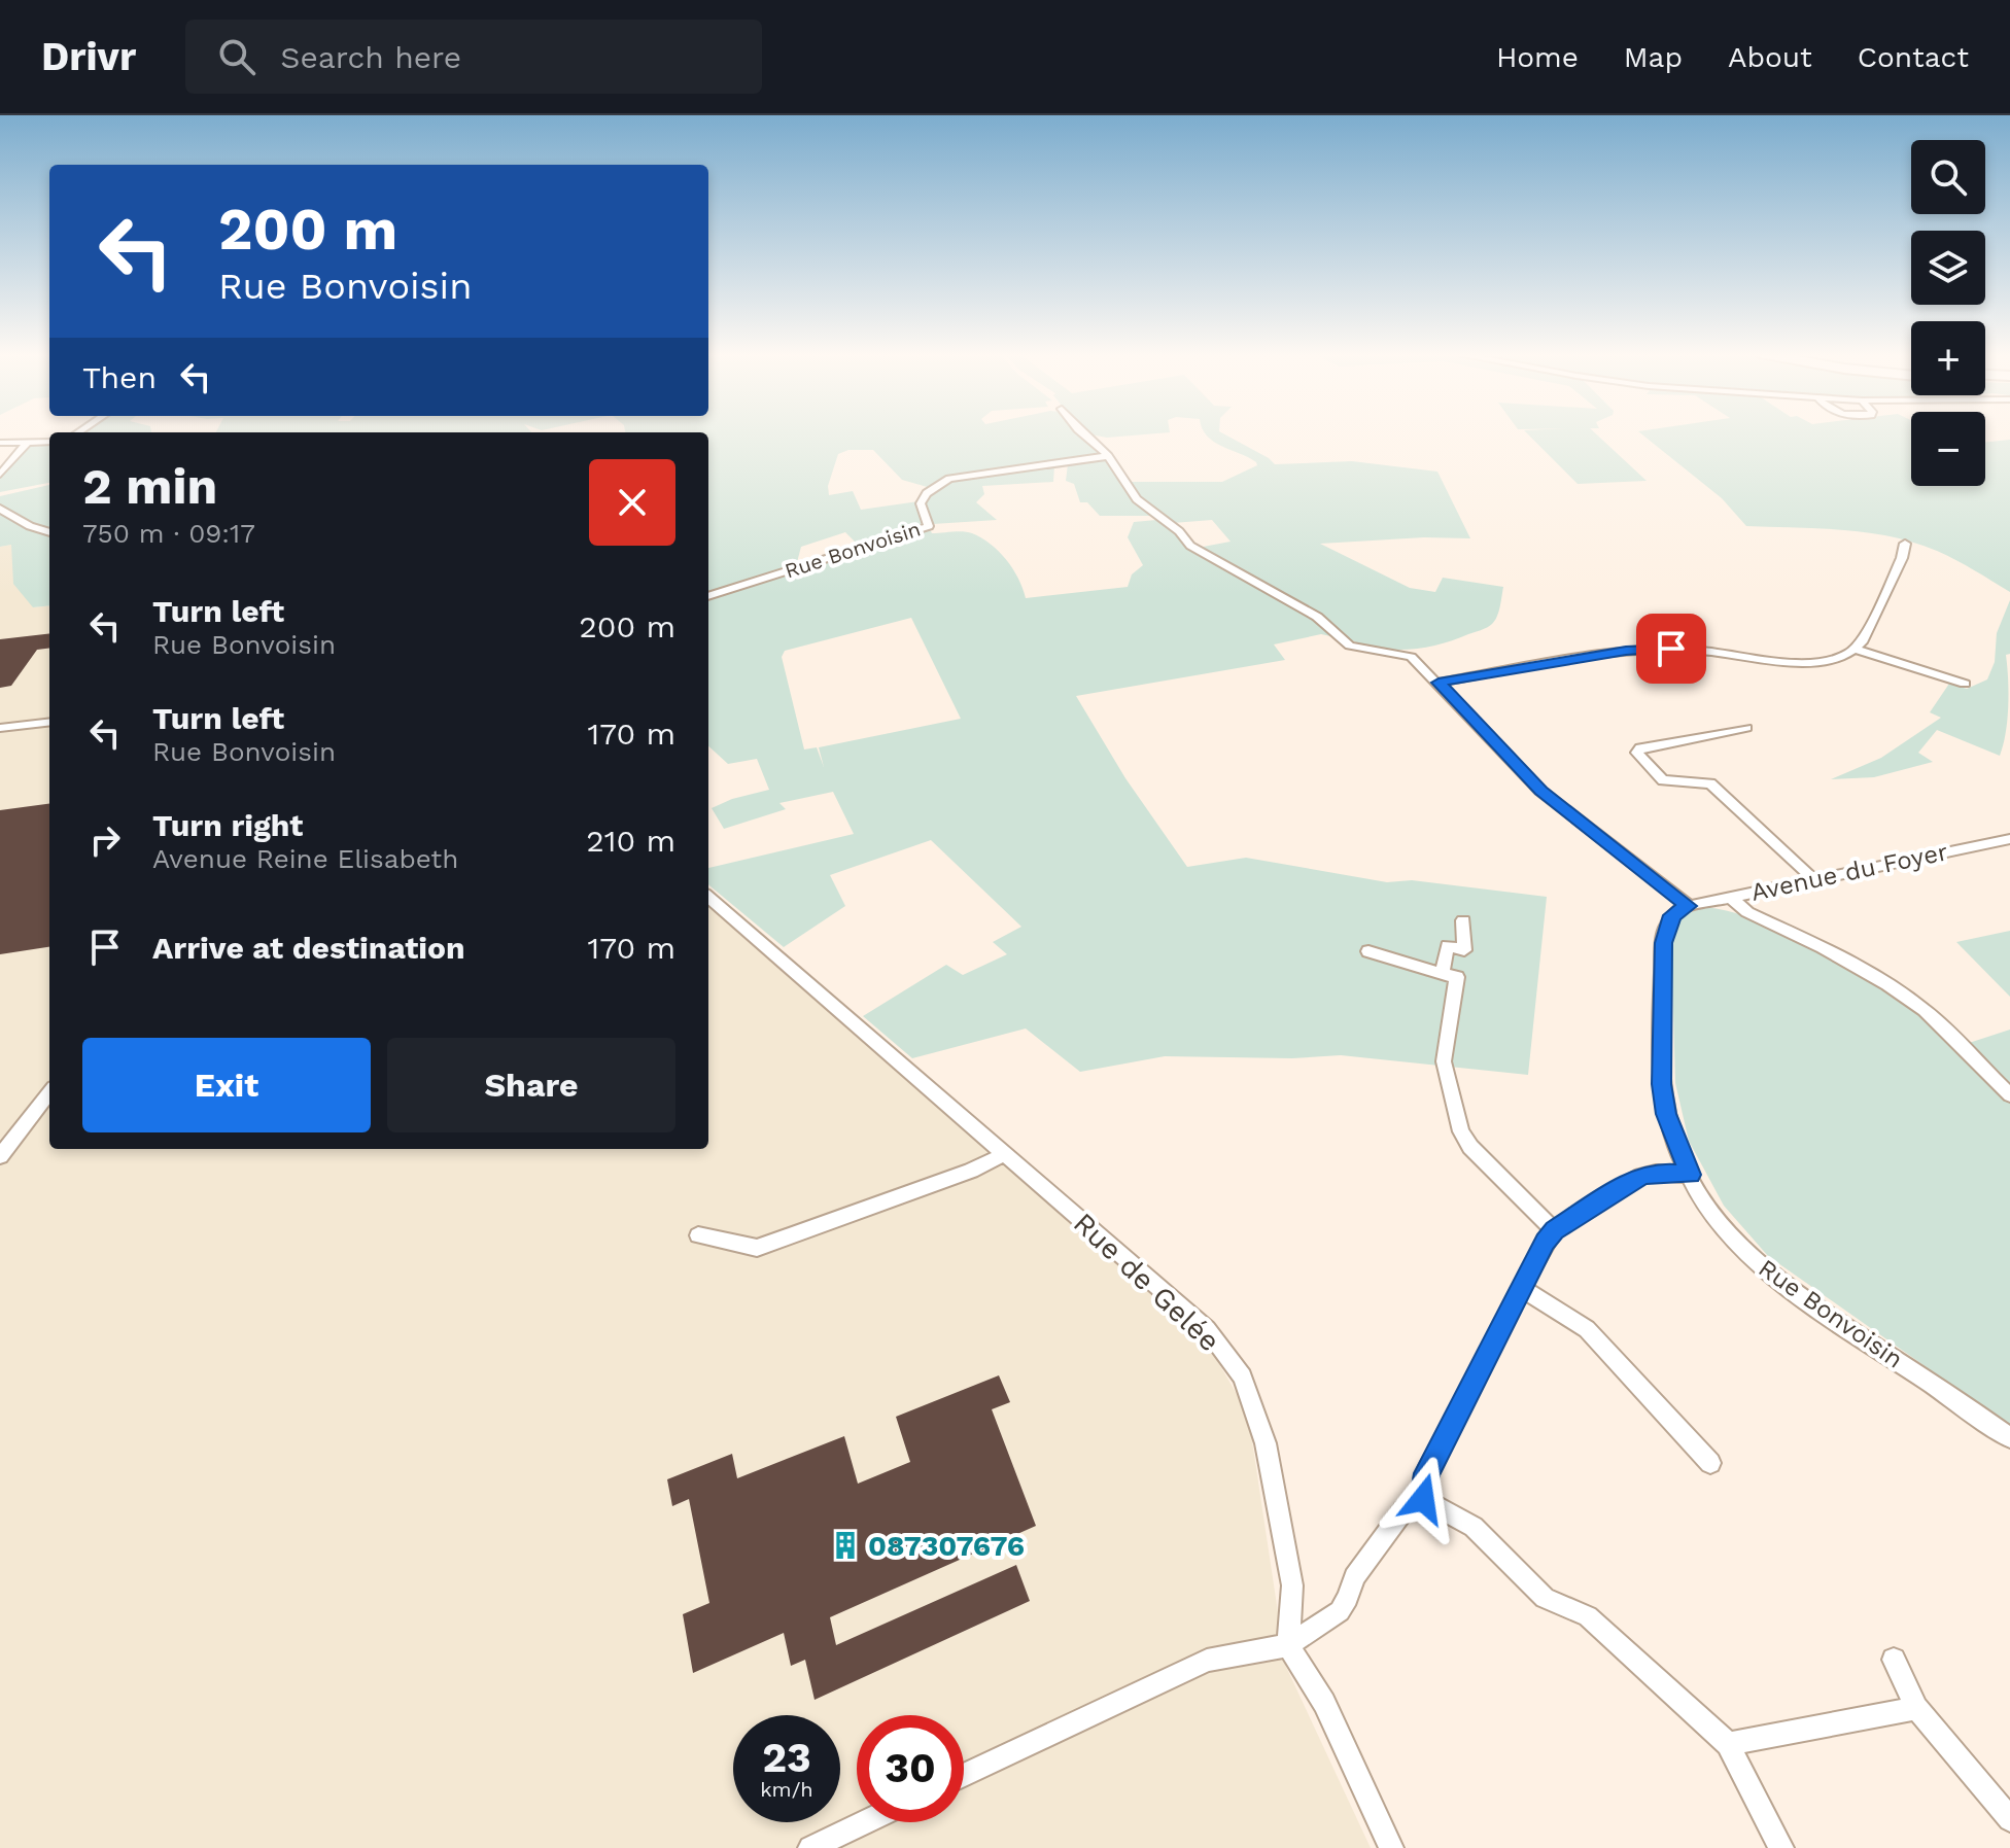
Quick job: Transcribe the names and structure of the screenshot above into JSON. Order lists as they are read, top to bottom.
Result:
{
  "streets": {
    "street": ["Rue Bonvoisin", "Avenue du Foyer", "Rue de Gelée"]
  },
  "crossings": [
    ["Rue Bonvoisin", "Avenue du Foyer"]
  ],
  "places": {
    "building": ["087307676"]
  },
  "page": {
    "header": "Drivr",
    "search": "Search here",
    "nav": [
      "Home",
      "Map",
      "About",
      "Contact"
    ],
    "map_buttons": ["+", "−"],
    "turn": ["200 m", "Rue Bonvoisin"],
    "then": "Then",
    "heading": ["2 min", "750 m · 09:17"],
    "list": [
      {
        "name": "Turn left",
        "note": "Rue Bonvoisin",
        "value": "200 m"
      },
      {
        "name": "Turn left",
        "note": "Rue Bonvoisin",
        "value": "170 m"
      },
      {
        "name": "Turn right",
        "note": "Avenue Reine Elisabeth",
        "value": "210 m"
      },
      {
        "name": "Arrive at destination",
        "value": "170 m"
      }
    ],
    "buttons": ["Exit", "Share"],
    "speed": "23 km/h",
    "limit": "30"
  }
}
